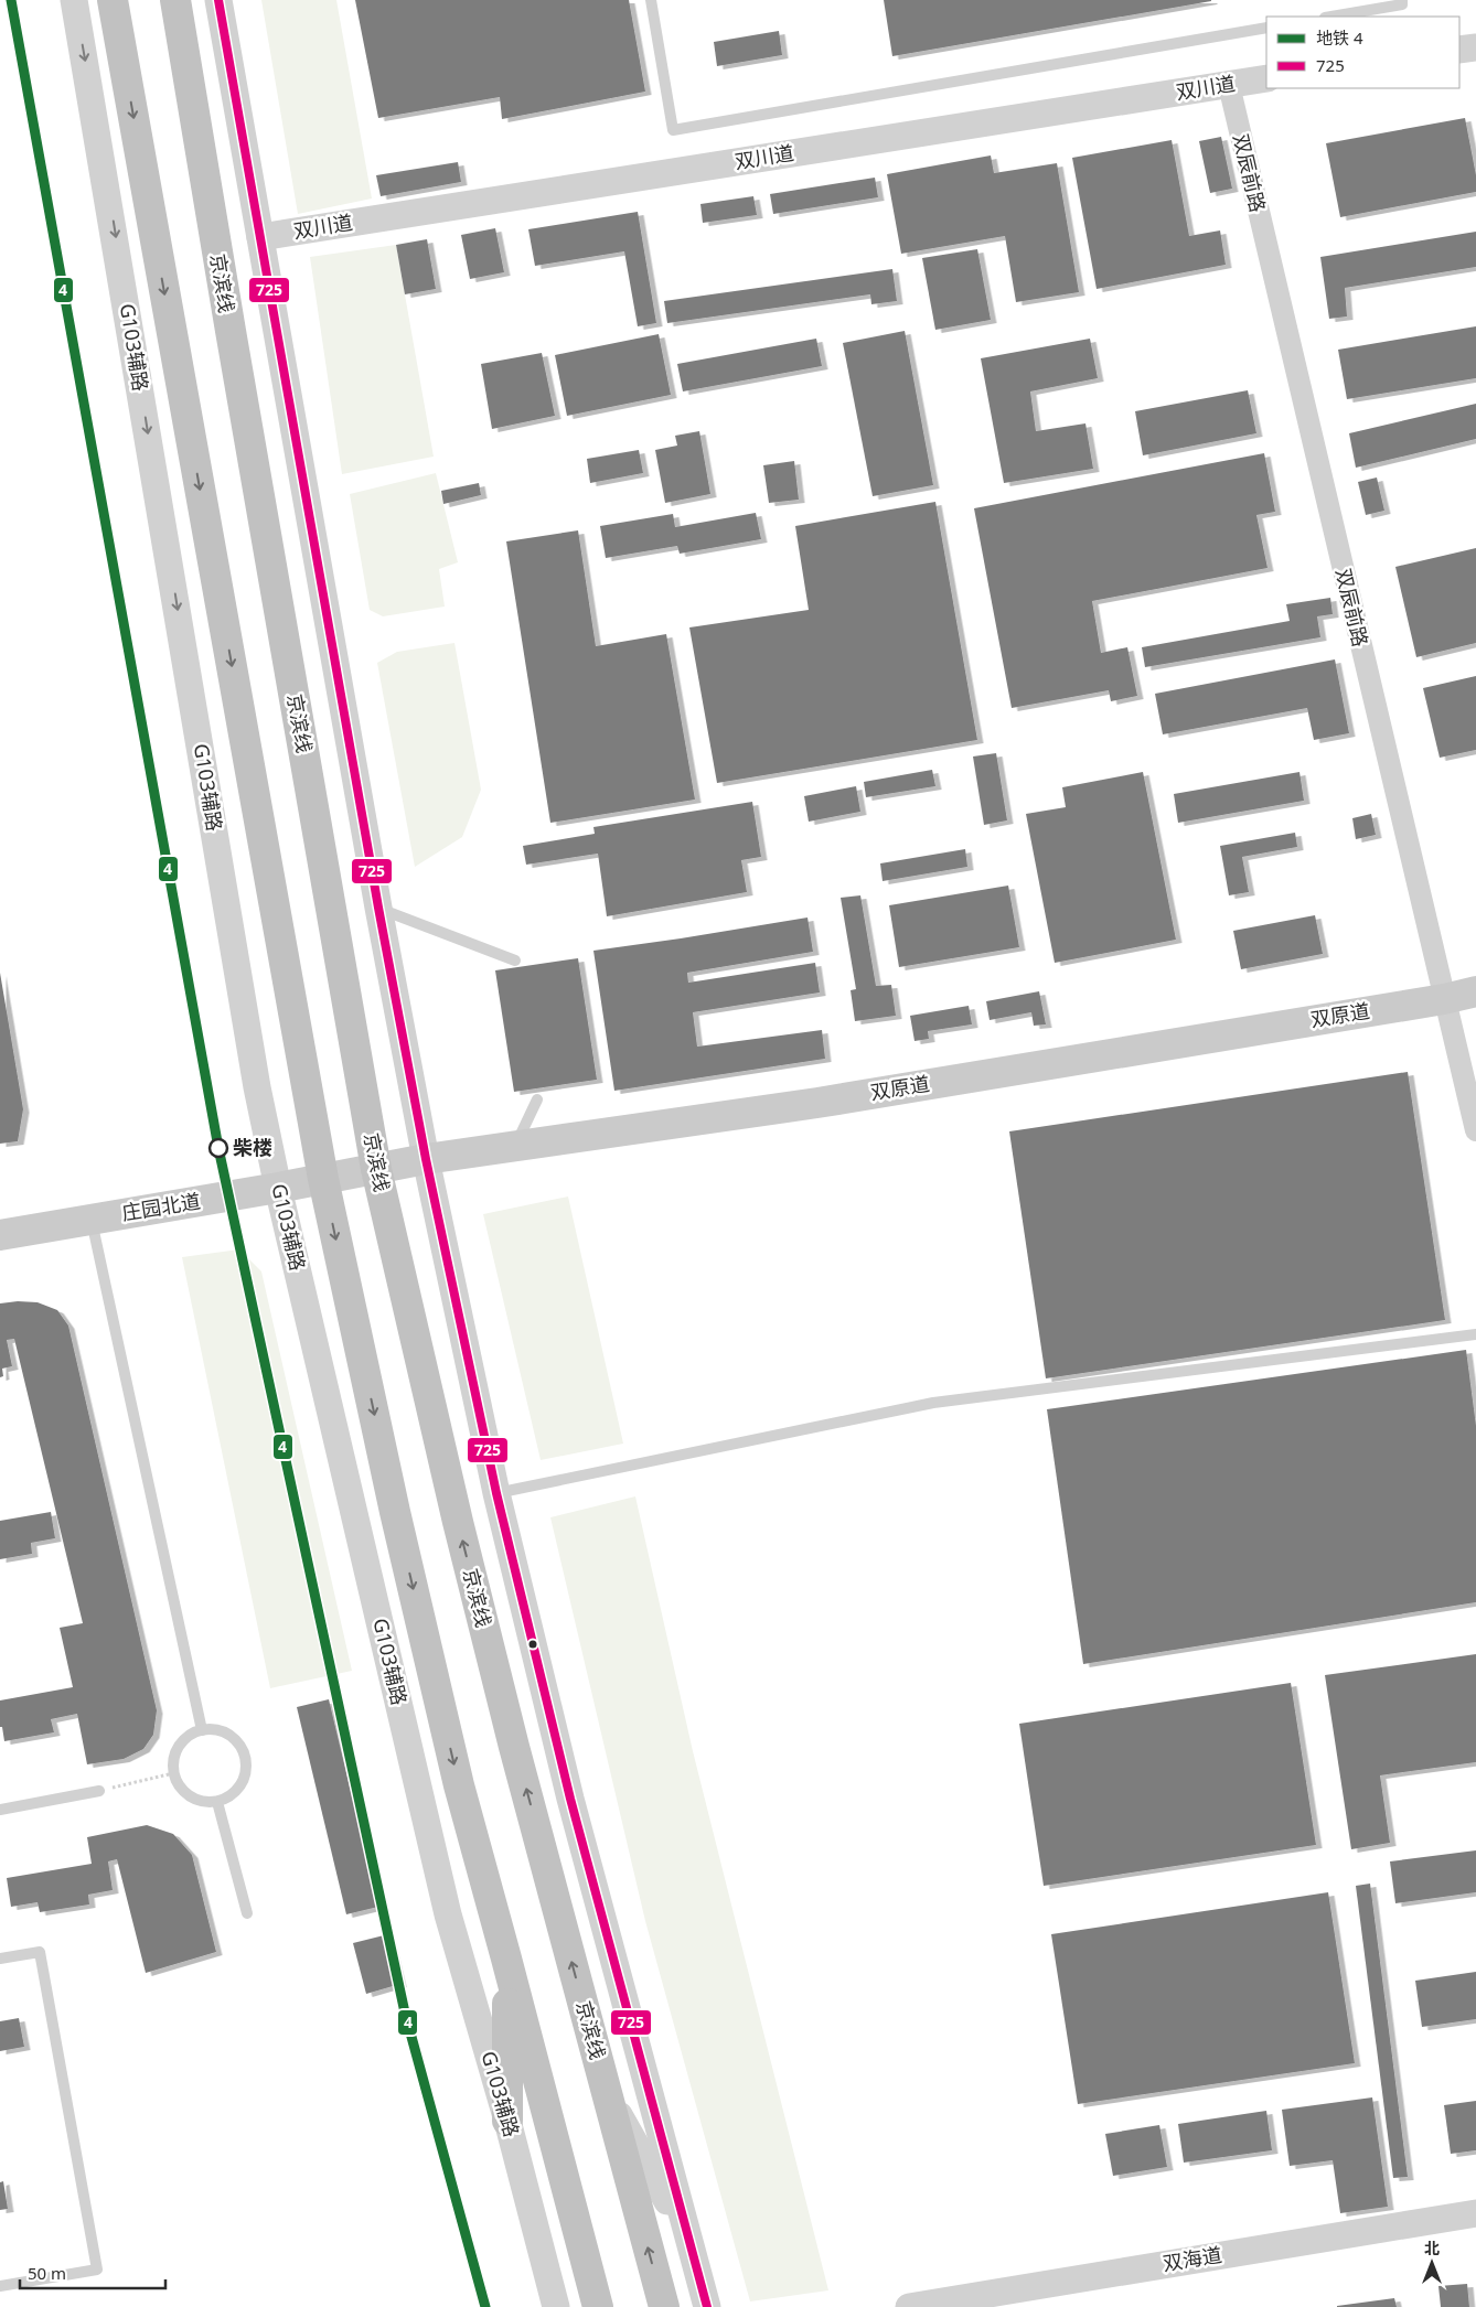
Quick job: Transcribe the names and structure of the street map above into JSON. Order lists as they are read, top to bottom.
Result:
{
  "streets": {
    "highway": ["京滨线"],
    "main road": ["双原道", "庄园北道"],
    "street": [
      "双川道",
      "双辰前路",
      "G103辅路",
      "双海道"
    ]
  },
  "crossings": [
    ["双川道", "双辰前路"],
    ["双辰前路", "双原道"],
    ["京滨线", "双原道"],
    ["G103辅路", "庄园北道"],
    ["双原道", "庄园北道"]
  ],
  "places": ["柴楼"],
  "lines": ["metro line 4", "transit line 725"],
  "legend": ["地铁 4", "725"],
  "scale_bar": "50 m",
  "north": "top"
}
